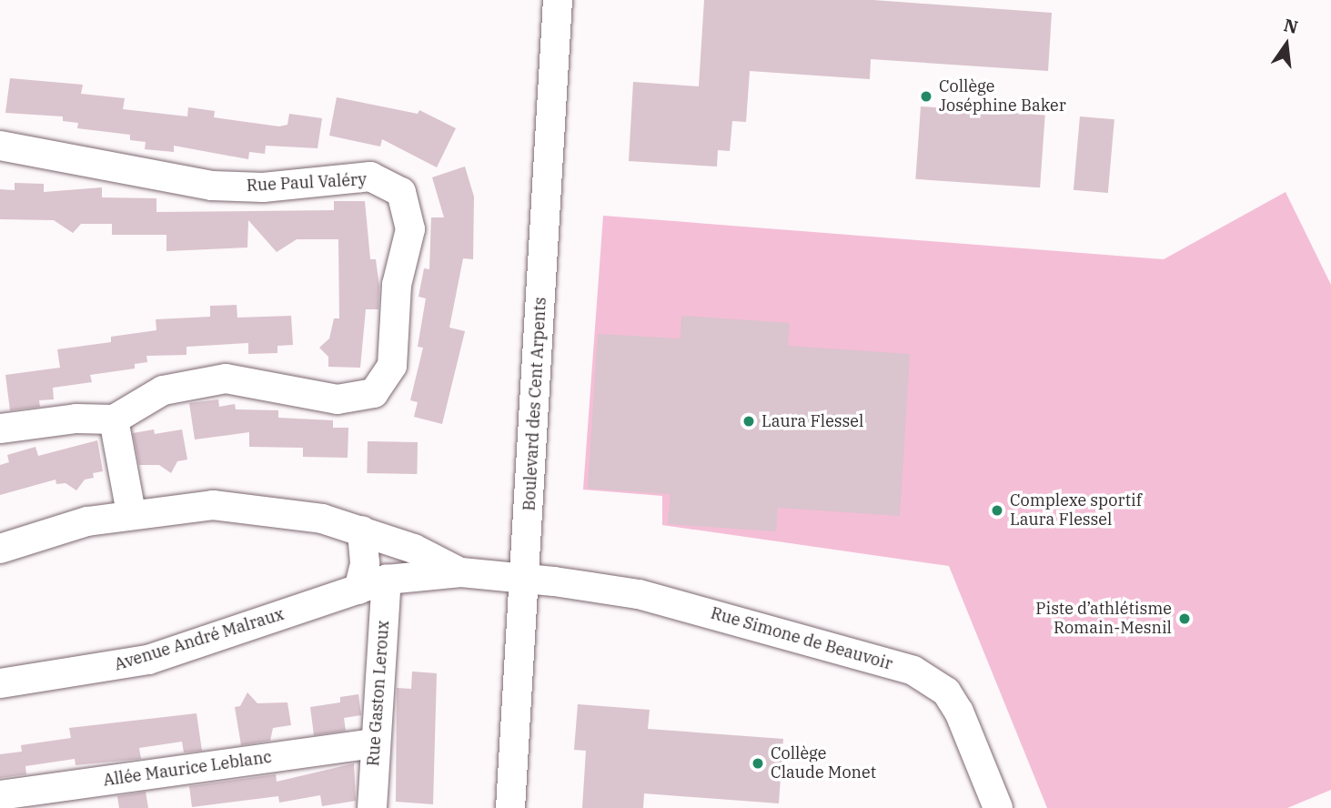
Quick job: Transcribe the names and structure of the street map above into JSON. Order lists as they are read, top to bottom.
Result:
{
  "streets": {
    "street": [
      "Rue Paul Valéry",
      "Boulevard des Cent Arpents",
      "Rue Simone de Beauvoir",
      "Avenue André Malraux",
      "Rue Gaston Leroux",
      "Allée Maurice Leblanc"
    ]
  },
  "crossings": [
    ["Boulevard des Cent Arpents", "Rue Simone de Beauvoir"],
    ["Boulevard des Cent Arpents", "Avenue André Malraux"],
    ["Rue Simone de Beauvoir", "Avenue André Malraux"],
    ["Avenue André Malraux", "Rue Gaston Leroux"],
    ["Rue Gaston Leroux", "Allée Maurice Leblanc"]
  ],
  "places": [
    "Collège Joséphine Baker",
    "Laura Flessel",
    "Complexe sportif Laura Flessel",
    "Piste d’athlétisme Romain-Mesnil",
    "Collège Claude Monet"
  ],
  "north": "top"
}
